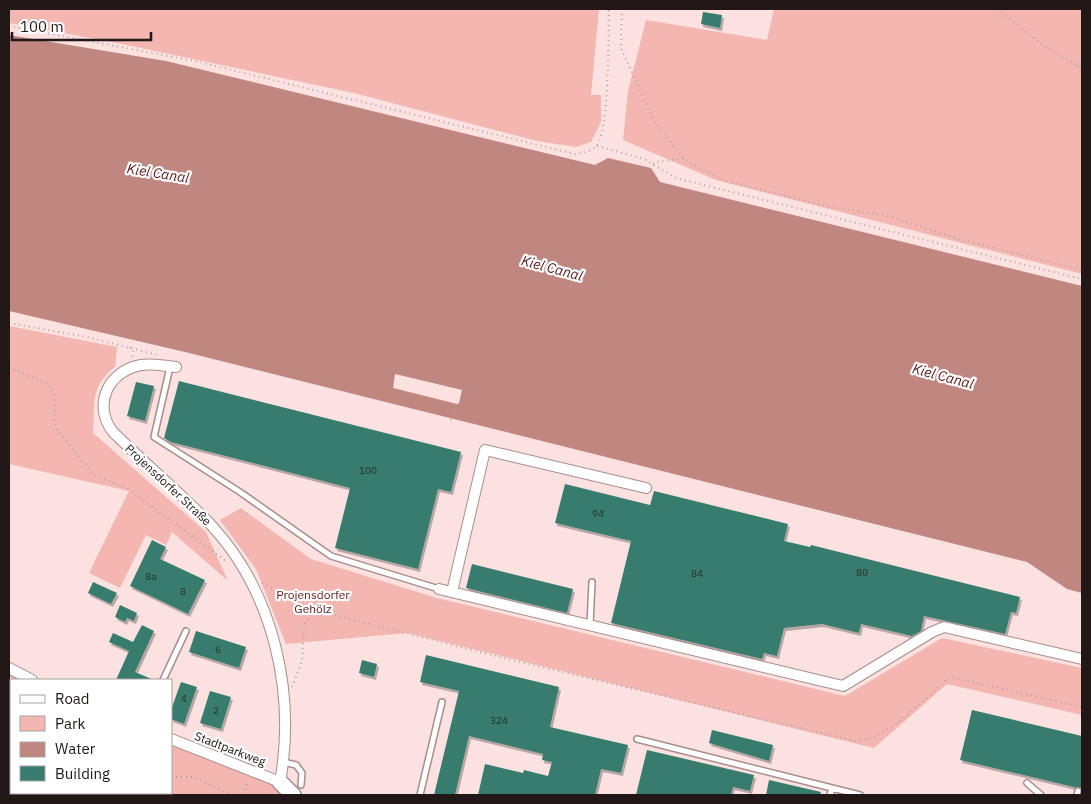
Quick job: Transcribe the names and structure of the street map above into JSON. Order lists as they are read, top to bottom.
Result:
{
  "streets": {
    "street": ["Projensdorfer Straße", "Stadtparkweg"]
  },
  "crossings": [
    ["Projensdorfer Straße", "Stadtparkweg"]
  ],
  "water": ["Kiel Canal"],
  "parks": ["Projensdorfer Gehölz"],
  "house_numbers": [
    "100",
    "94",
    "80",
    "84",
    "8a",
    "8",
    "6",
    "4",
    "2",
    "324"
  ],
  "legend": [
    "Road",
    "Park",
    "Water",
    "Building"
  ],
  "scale_bar": "100 m"
}
